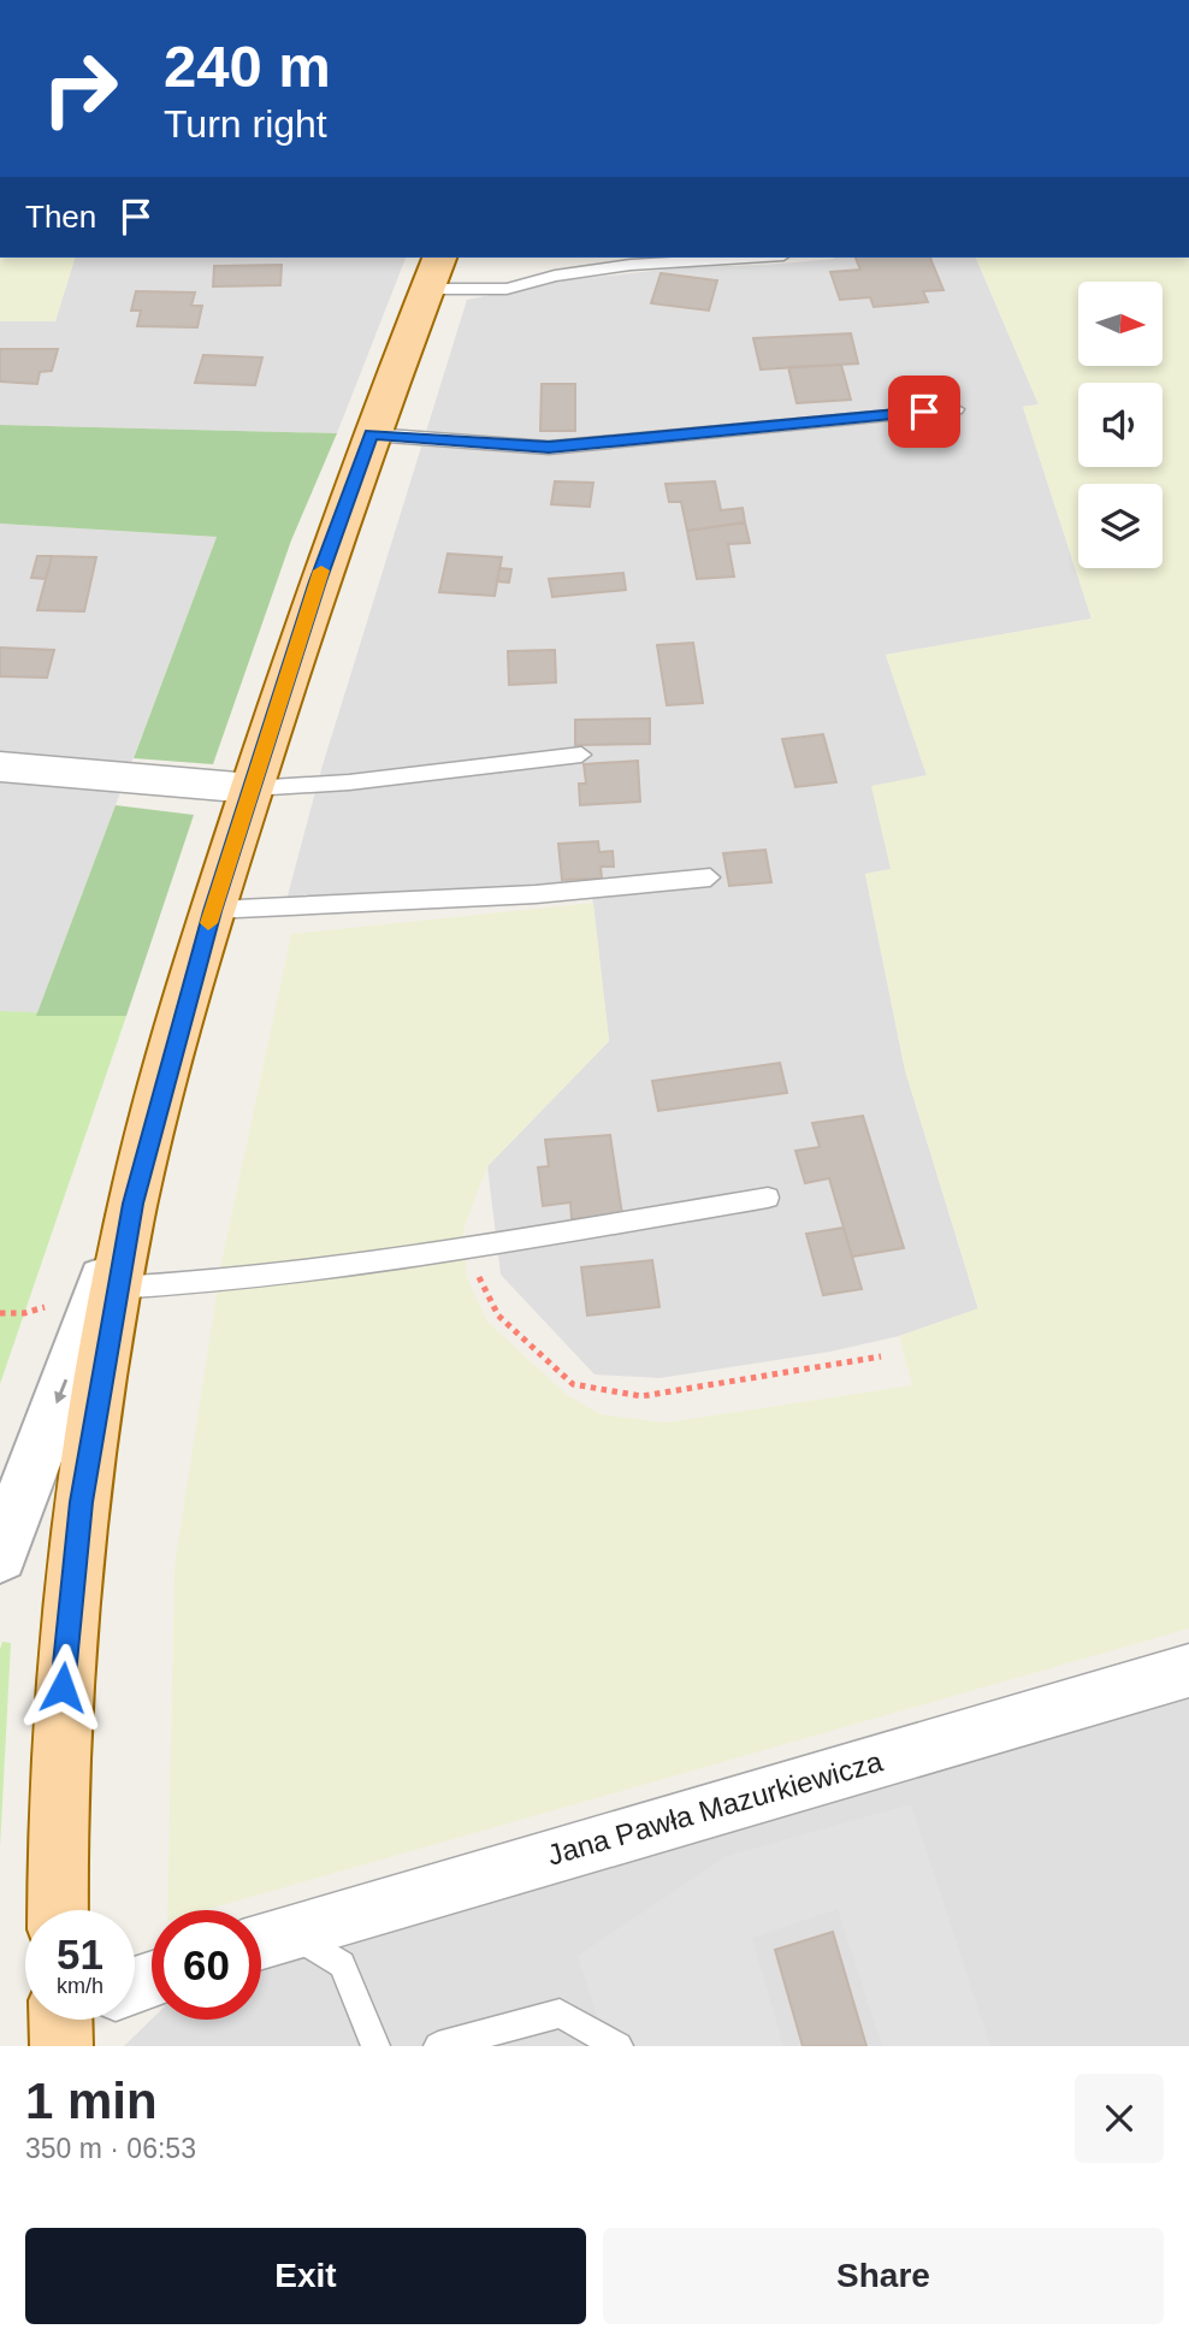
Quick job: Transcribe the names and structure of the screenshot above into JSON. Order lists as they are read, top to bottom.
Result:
{
  "streets": {
    "street": ["Jana Pawła Mazurkiewicza"]
  },
  "north": "right",
  "page": {
    "turn": ["240 m", "Turn right"],
    "then": "Then",
    "speed": "51 km/h",
    "limit": "60",
    "heading": ["1 min", "350 m · 06:53"],
    "buttons": ["Exit", "Share"]
  }
}
